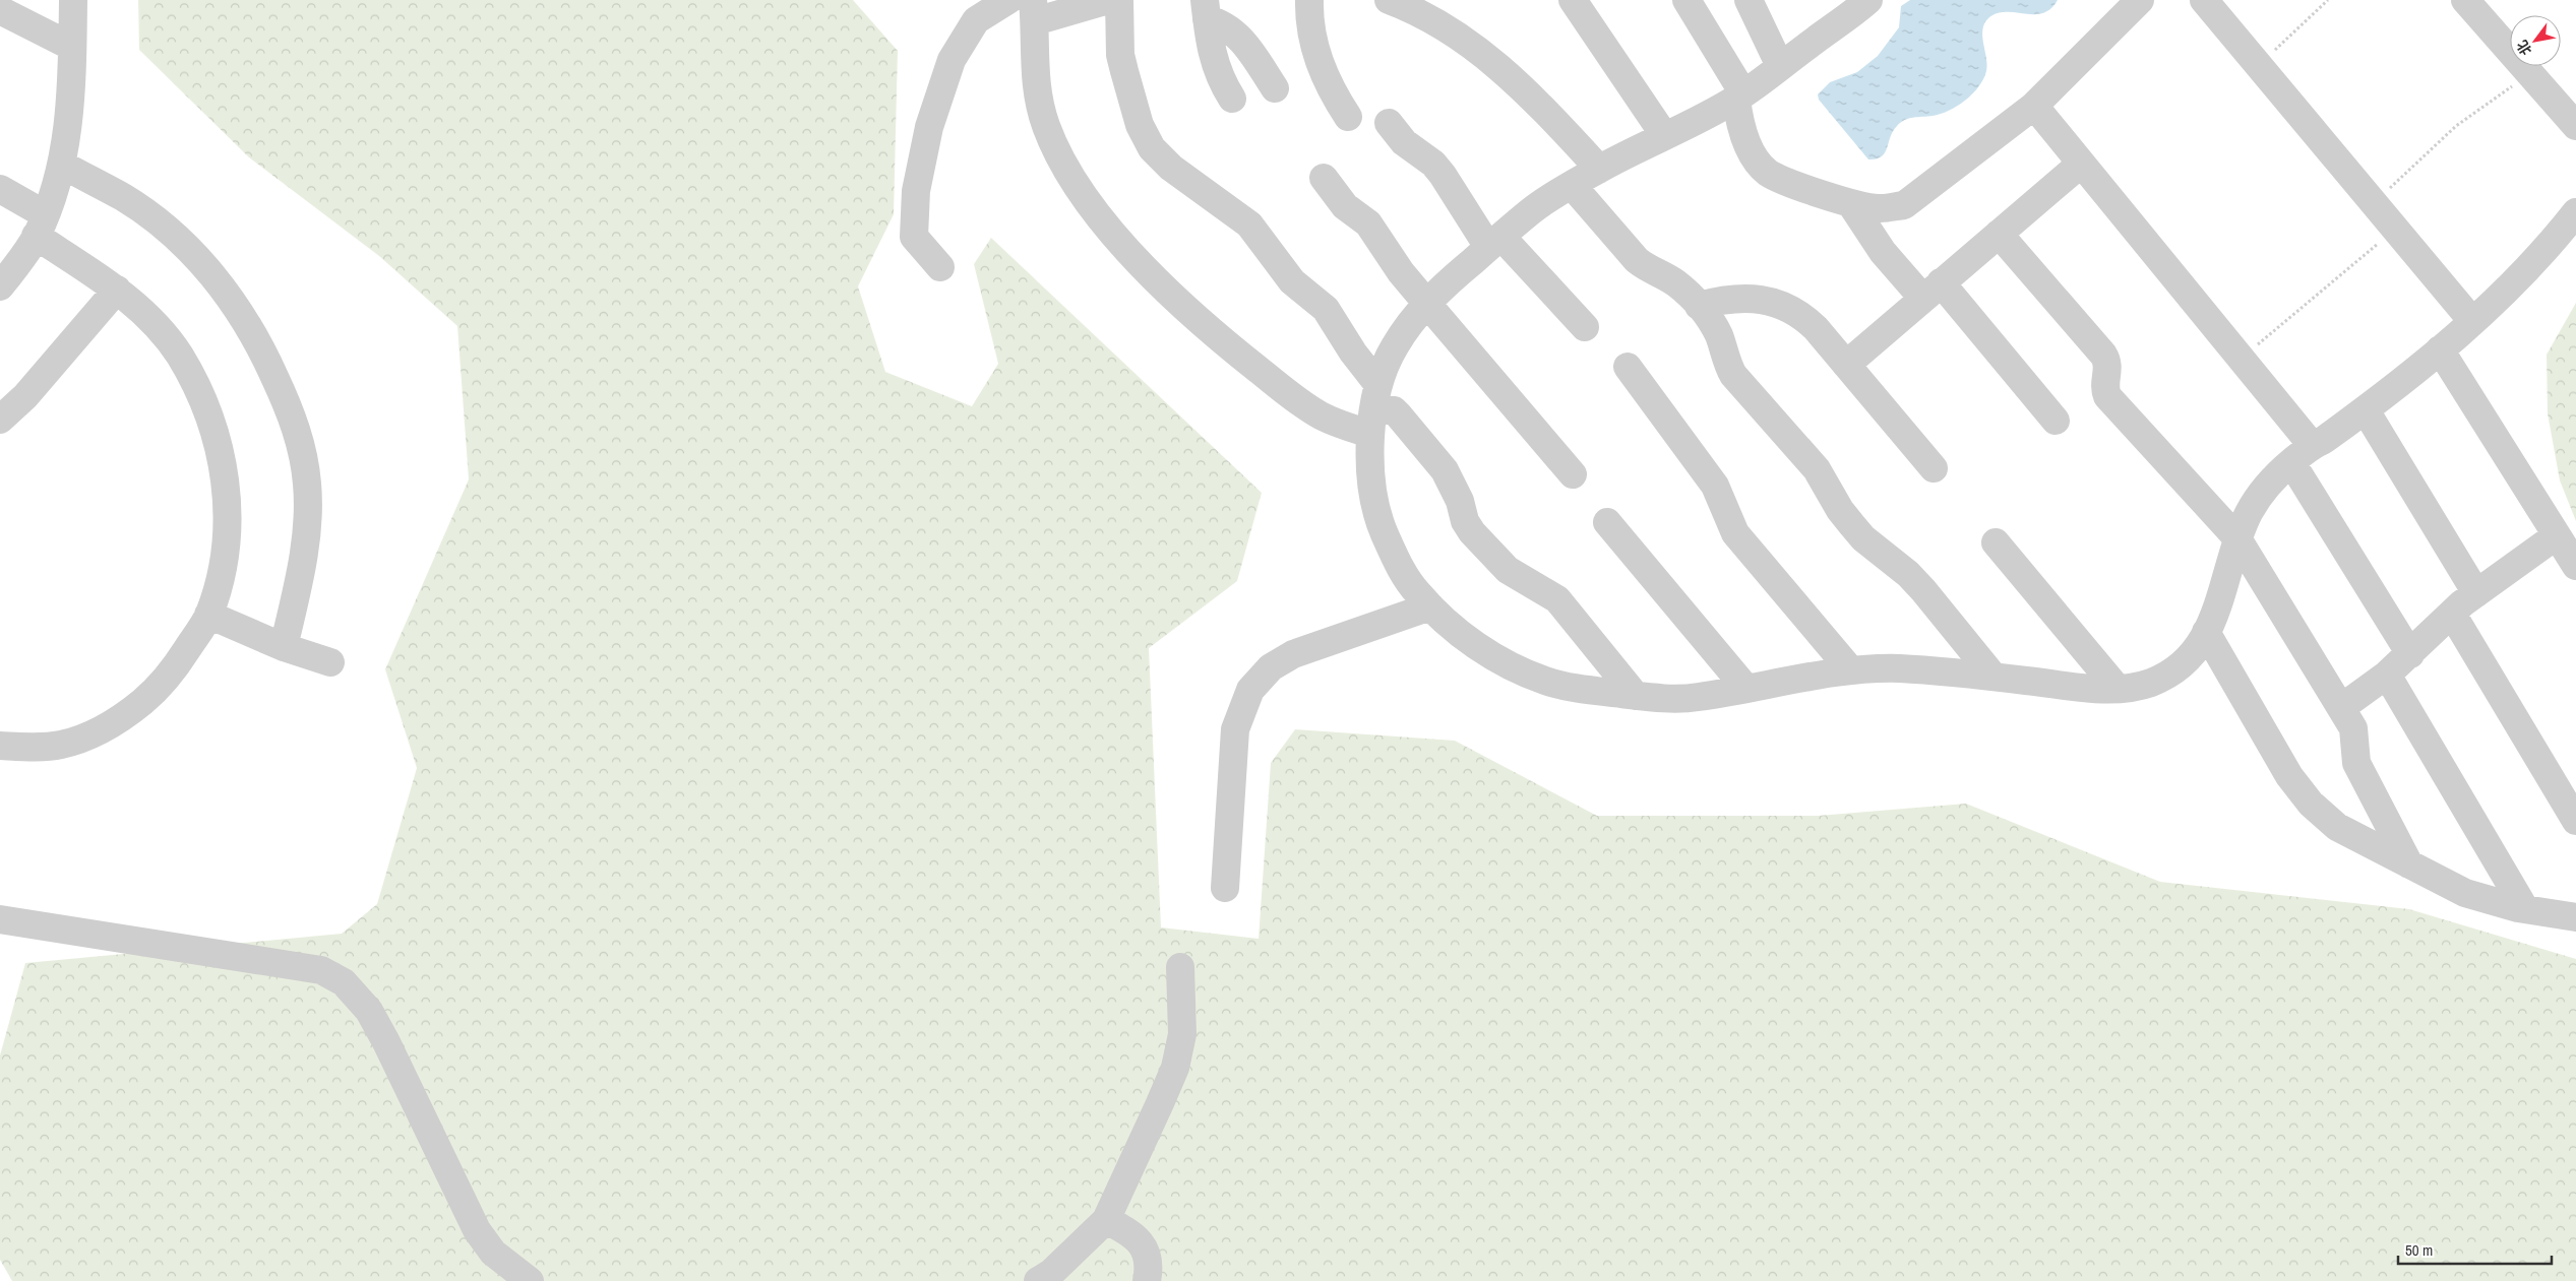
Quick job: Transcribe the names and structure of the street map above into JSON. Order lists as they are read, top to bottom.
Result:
{
  "scale_bar": "50 m",
  "north": "bottom left"
}
